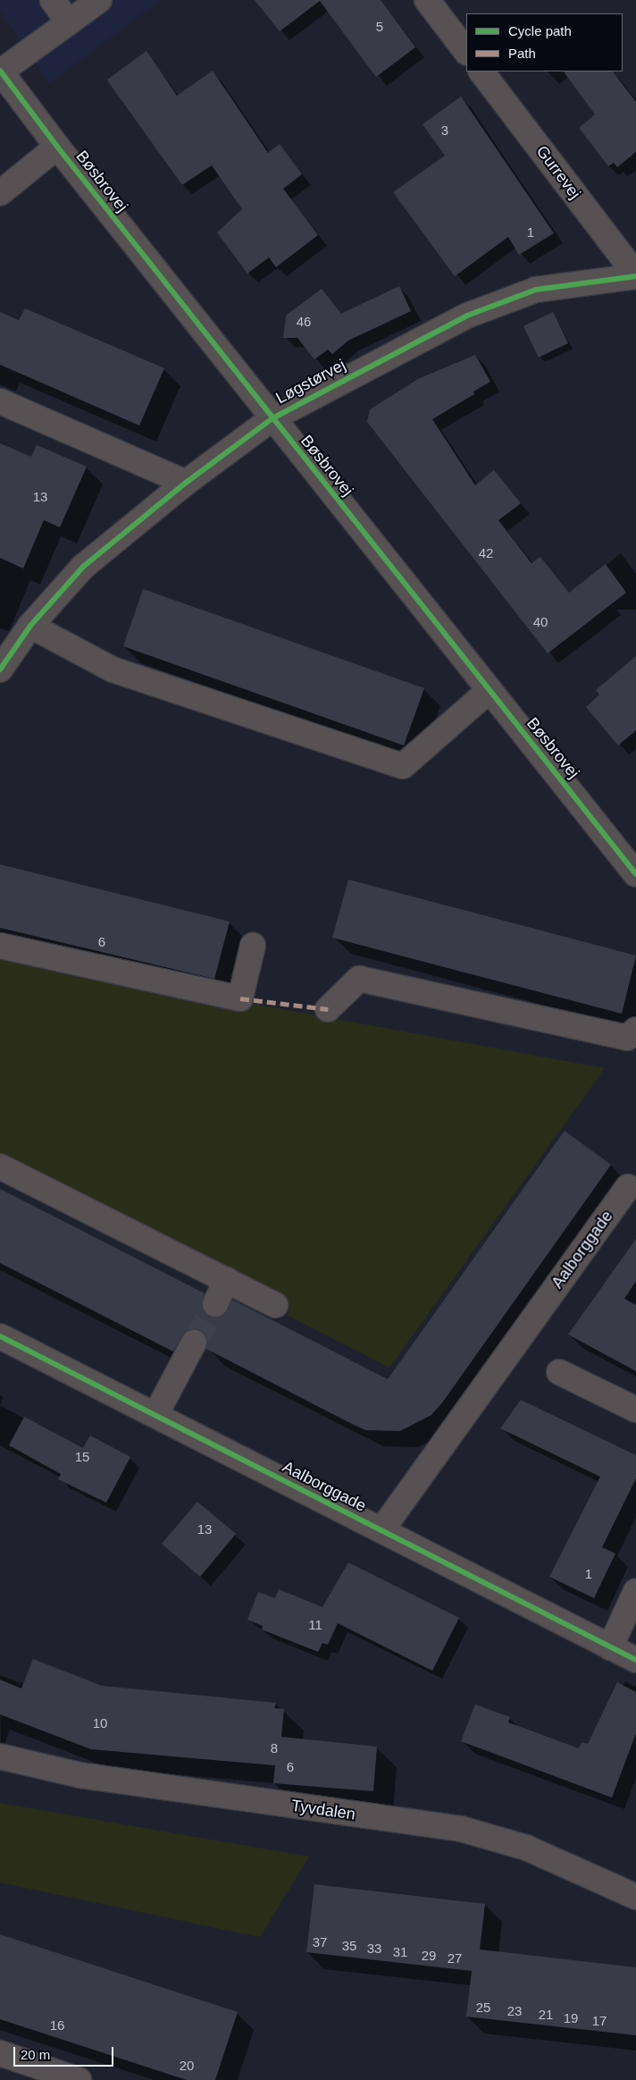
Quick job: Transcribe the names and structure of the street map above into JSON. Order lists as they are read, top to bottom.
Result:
{
  "streets": {
    "street": [
      "Gurrevej",
      "Bøsbrovej",
      "Løgstørvej",
      "Aalborggade",
      "Tyvdalen"
    ]
  },
  "crossings": [
    ["Gurrevej", "Løgstørvej"],
    ["Bøsbrovej", "Løgstørvej"]
  ],
  "house_numbers": [
    "5",
    "3",
    "1",
    "46",
    "13",
    "42",
    "40",
    "6",
    "15",
    "13",
    "1",
    "11",
    "10",
    "8",
    "6",
    "37",
    "35",
    "33",
    "31",
    "29",
    "27",
    "25",
    "23",
    "21",
    "19",
    "17",
    "16",
    "20"
  ],
  "legend": ["Cycle path", "Path"],
  "scale_bar": "20 m"
}
